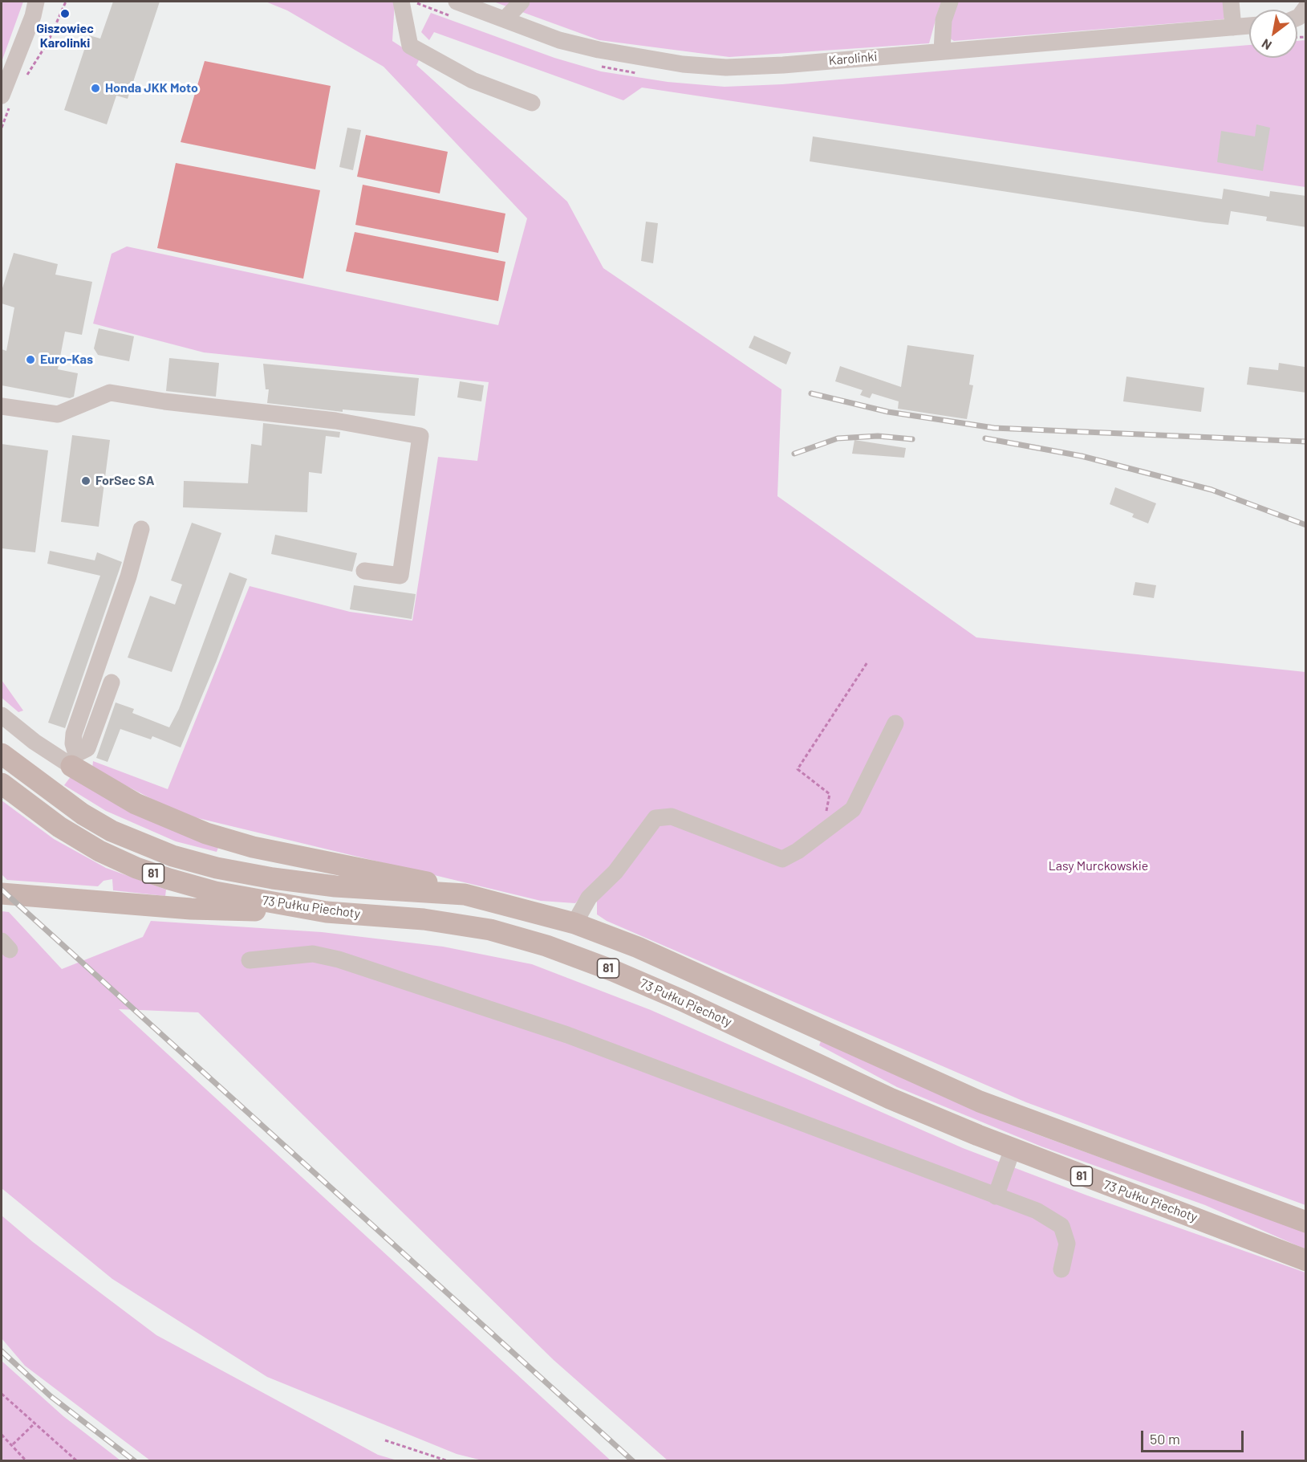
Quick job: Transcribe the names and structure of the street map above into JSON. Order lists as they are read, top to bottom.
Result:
{
  "streets": {
    "main road": ["81", "73 Pułku Piechoty"],
    "street": ["Karolinki"]
  },
  "parks": ["Lasy Murckowskie"],
  "places": [
    "Giszowiec Karolinki",
    "Honda JKK Moto",
    "Euro-Kas",
    "ForSec SA"
  ],
  "scale_bar": "50 m",
  "north": "bottom left"
}
